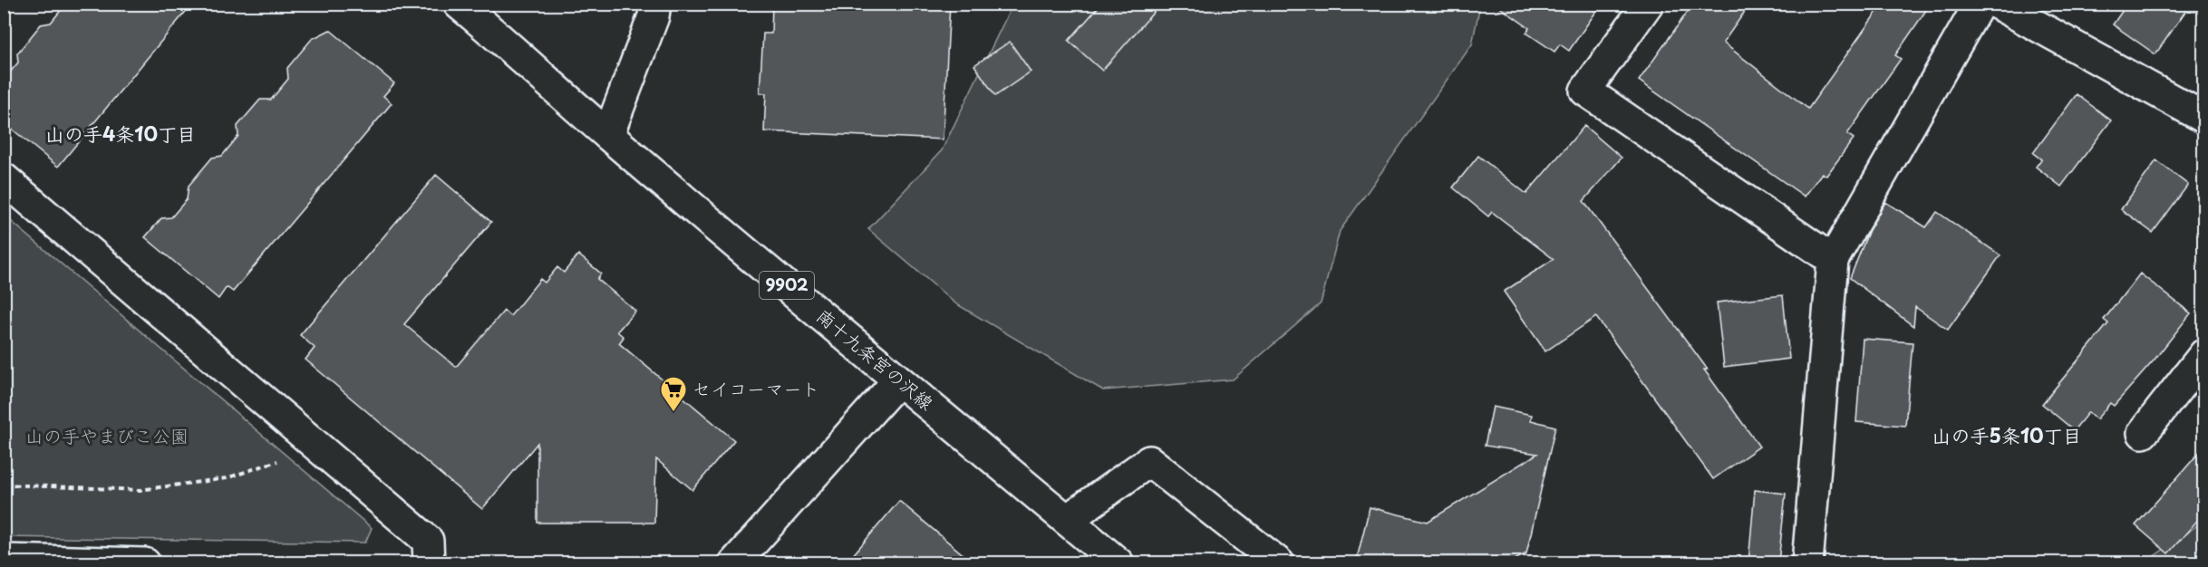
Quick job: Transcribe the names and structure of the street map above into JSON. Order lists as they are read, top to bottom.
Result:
{
  "streets": {
    "street": ["9902", "南十九条宮の沢線"]
  },
  "districts": ["山の手4条10丁目", "山の手5条10丁目"],
  "parks": ["山の手やまびこ公園"],
  "places": {
    "supermarket": ["セイコーマート"]
  }
}
